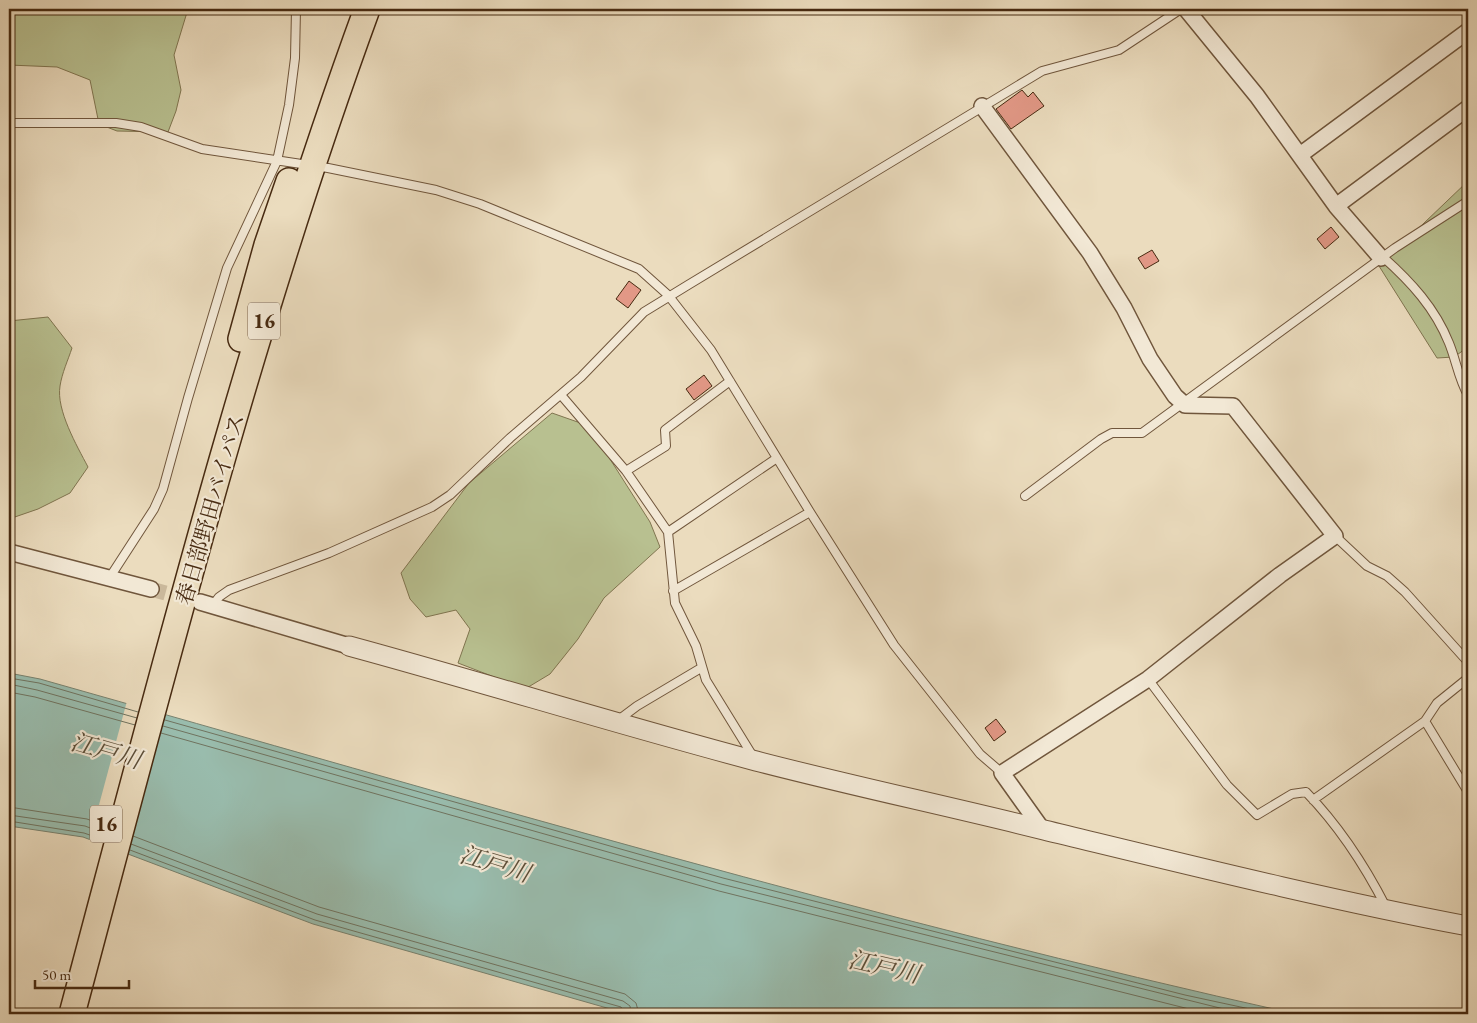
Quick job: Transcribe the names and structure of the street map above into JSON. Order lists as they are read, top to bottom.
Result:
{
  "streets": {
    "highway": ["16", "春日部野田バイパス"]
  },
  "water": ["江戸川"],
  "scale_bar": "50 m"
}
